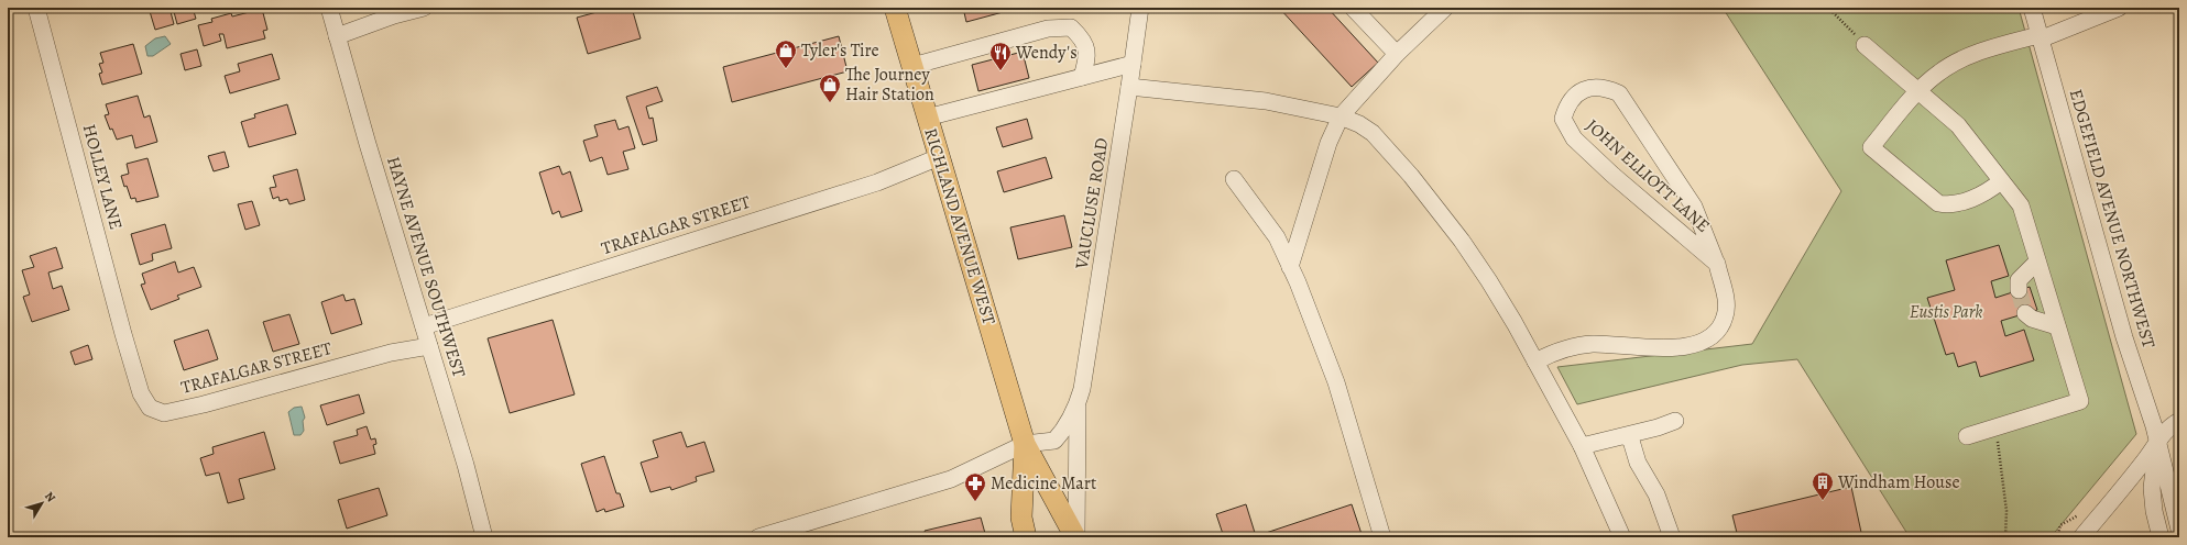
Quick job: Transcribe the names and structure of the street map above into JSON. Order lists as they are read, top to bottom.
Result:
{
  "streets": {
    "main road": ["RICHLAND AVENUE WEST"],
    "street": [
      "JOHN ELLIOTT LANE",
      "HOLLEY LANE",
      "VAUCLUSE ROAD",
      "EDGEFIELD AVENUE NORTHWEST",
      "TRAFALGAR STREET",
      "HAYNE AVENUE SOUTHWEST"
    ]
  },
  "crossings": [
    ["HOLLEY LANE", "TRAFALGAR STREET"],
    ["TRAFALGAR STREET", "RICHLAND AVENUE WEST"],
    ["TRAFALGAR STREET", "HAYNE AVENUE SOUTHWEST"]
  ],
  "parks": ["Eustis Park"],
  "places": {
    "shop": ["Tyler's Tire", "The Journey Hair Station"],
    "restaurant": ["Wendy's"],
    "building": ["Windham House"],
    "pharmacy": ["Medicine Mart"]
  },
  "north": "top right"
}
